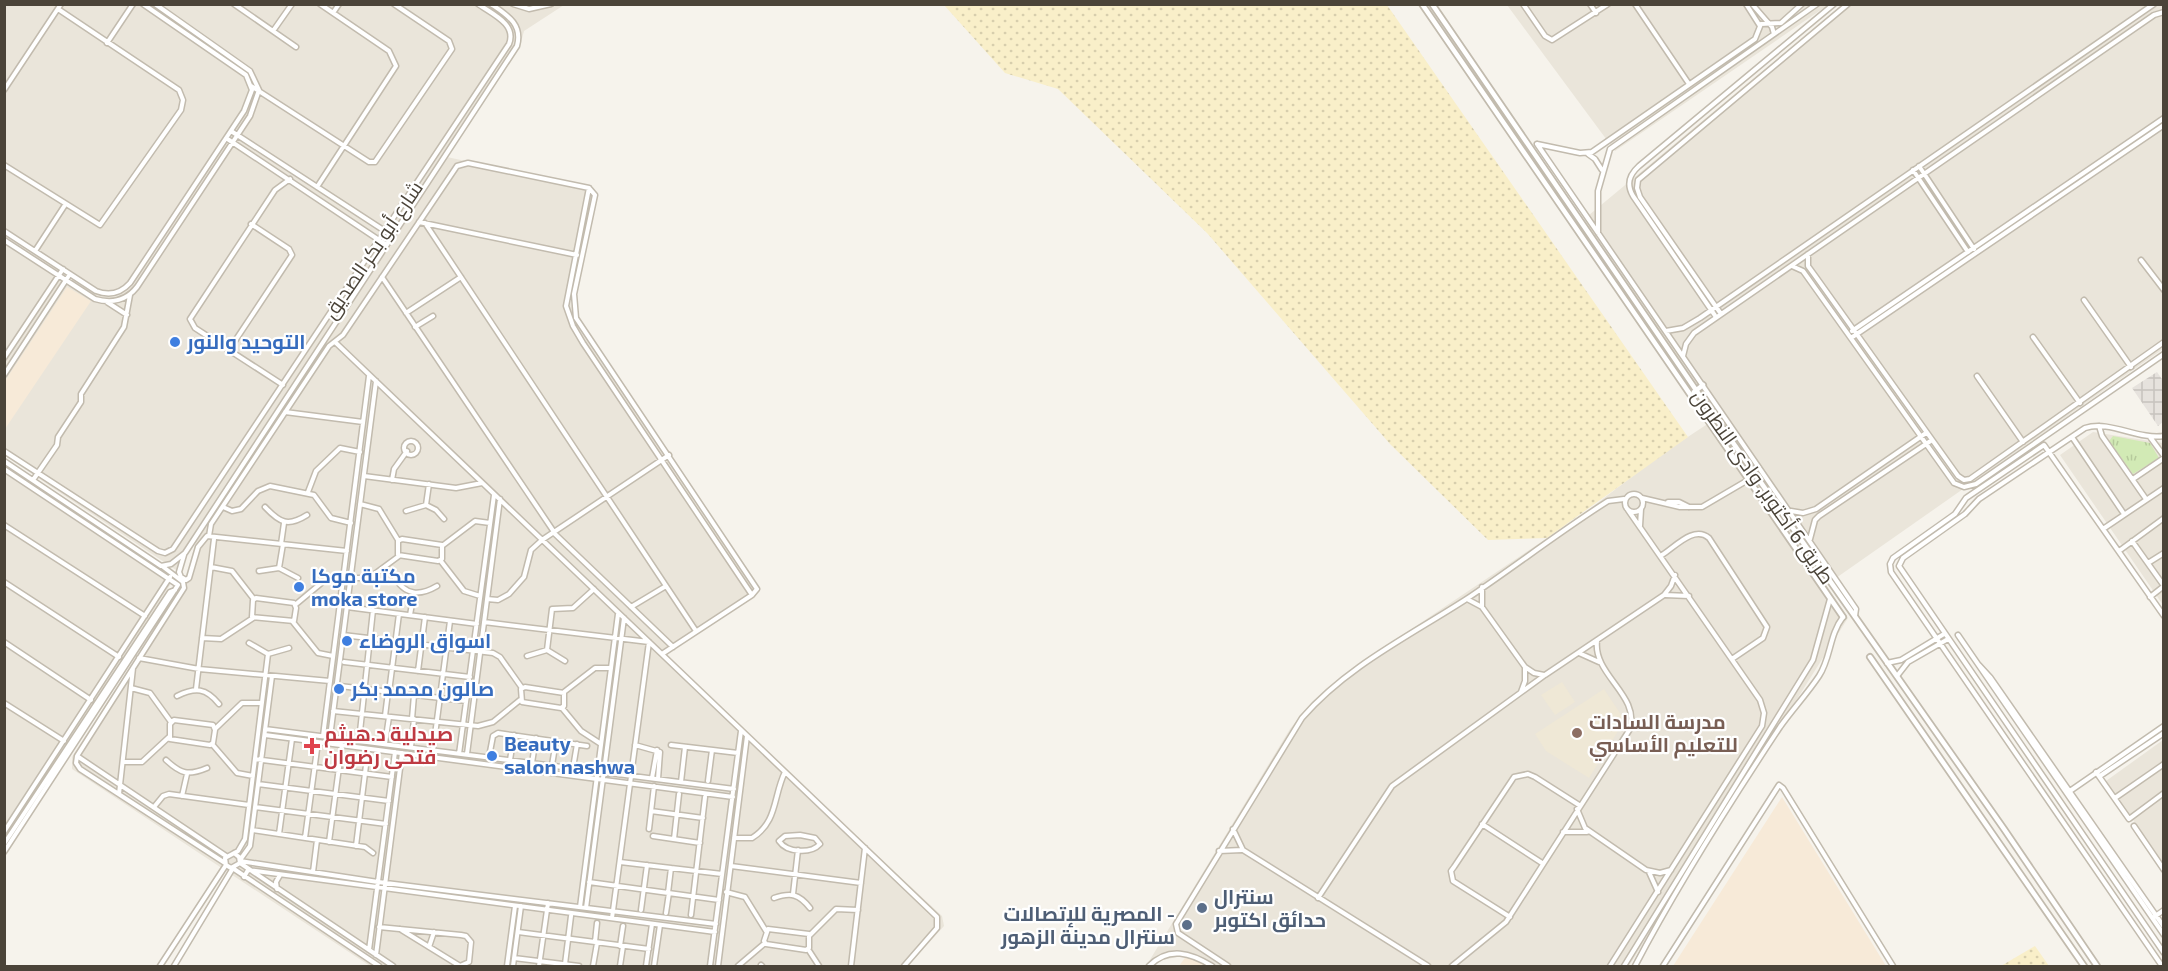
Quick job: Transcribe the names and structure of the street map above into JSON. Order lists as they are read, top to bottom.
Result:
{
  "streets": {
    "street": ["شارع أبو بكر الصديق", "طريق 6 أكتوبر, وادى النطرون"]
  },
  "places": {
    "other": [
      "التوحيد والنور",
      "مكتبة موكا moka store",
      "اسواق الروضاء",
      "صالون محمد بكر",
      "مدرسة السادات للتعليم الأساسي",
      "Beauty salon nashwa",
      "سنترال حدائق اكتوبر",
      "المصرية للإتصالات - سنترال مدينة الزهور"
    ],
    "health": ["صيدلية د.هيثم فتحى رضوان"]
  }
}
